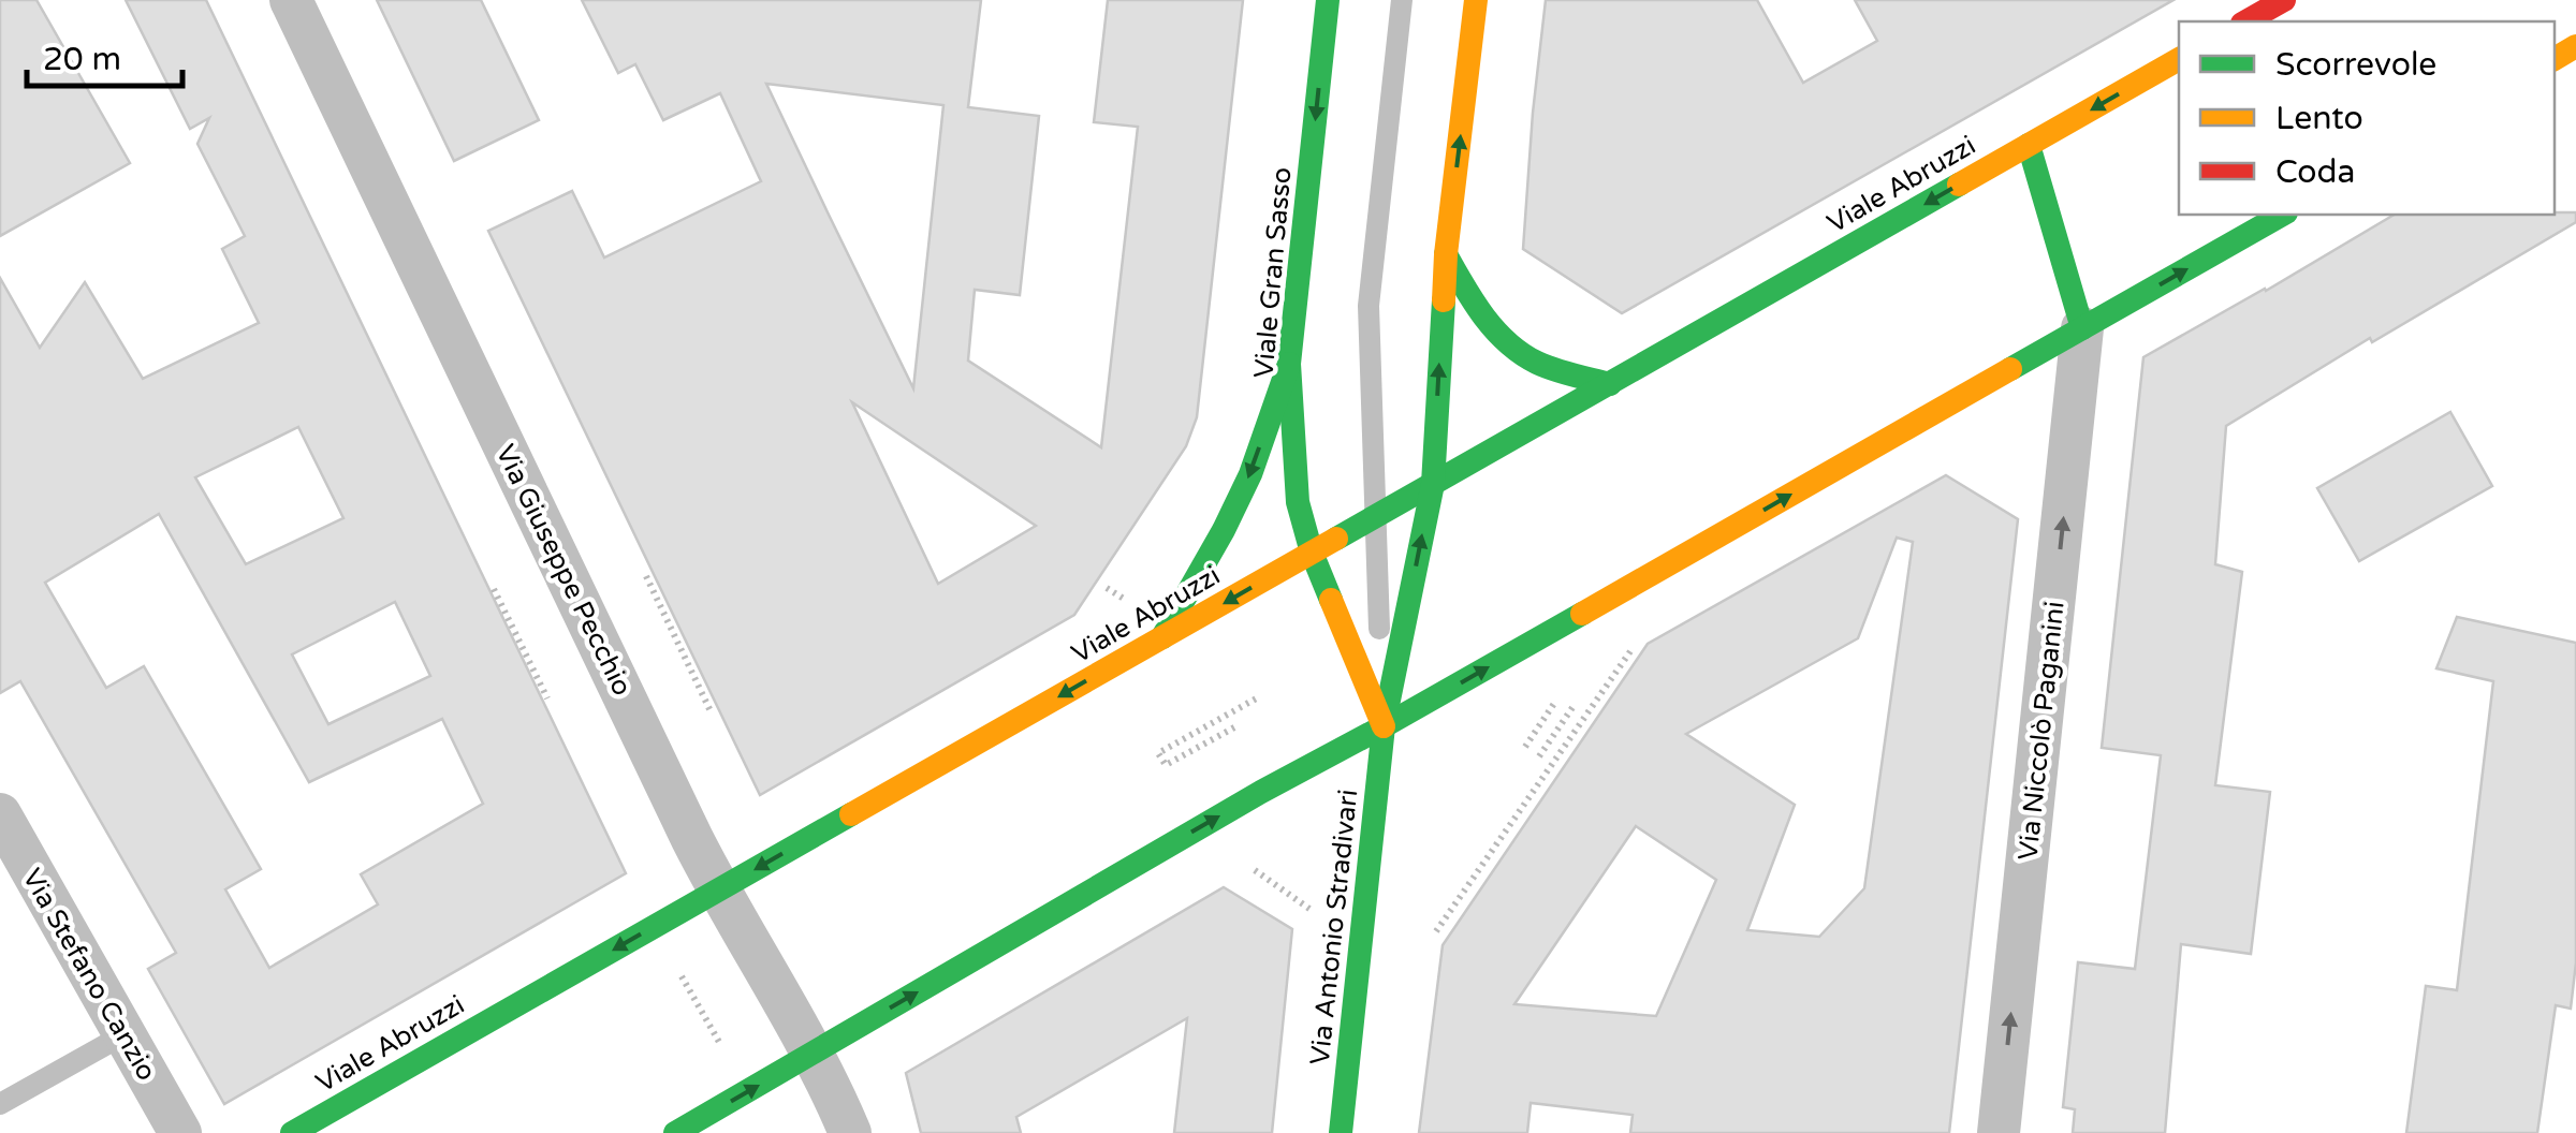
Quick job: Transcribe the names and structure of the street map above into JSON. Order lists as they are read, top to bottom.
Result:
{
  "streets": {
    "main road": ["Viale Abruzzi", "Viale Gran Sasso", "Via Antonio Stradivari"],
    "street": ["Via Giuseppe Pecchio", "Via Niccolò Paganini", "Via Stefano Canzio"]
  },
  "crossings": [
    ["Viale Abruzzi", "Viale Gran Sasso"],
    ["Viale Abruzzi", "Via Giuseppe Pecchio"],
    ["Viale Gran Sasso", "Via Antonio Stradivari"]
  ],
  "one_way": ["Via Niccolò Paganini"],
  "legend": ["Scorrevole", "Lento", "Coda"],
  "scale_bar": "20 m"
}
